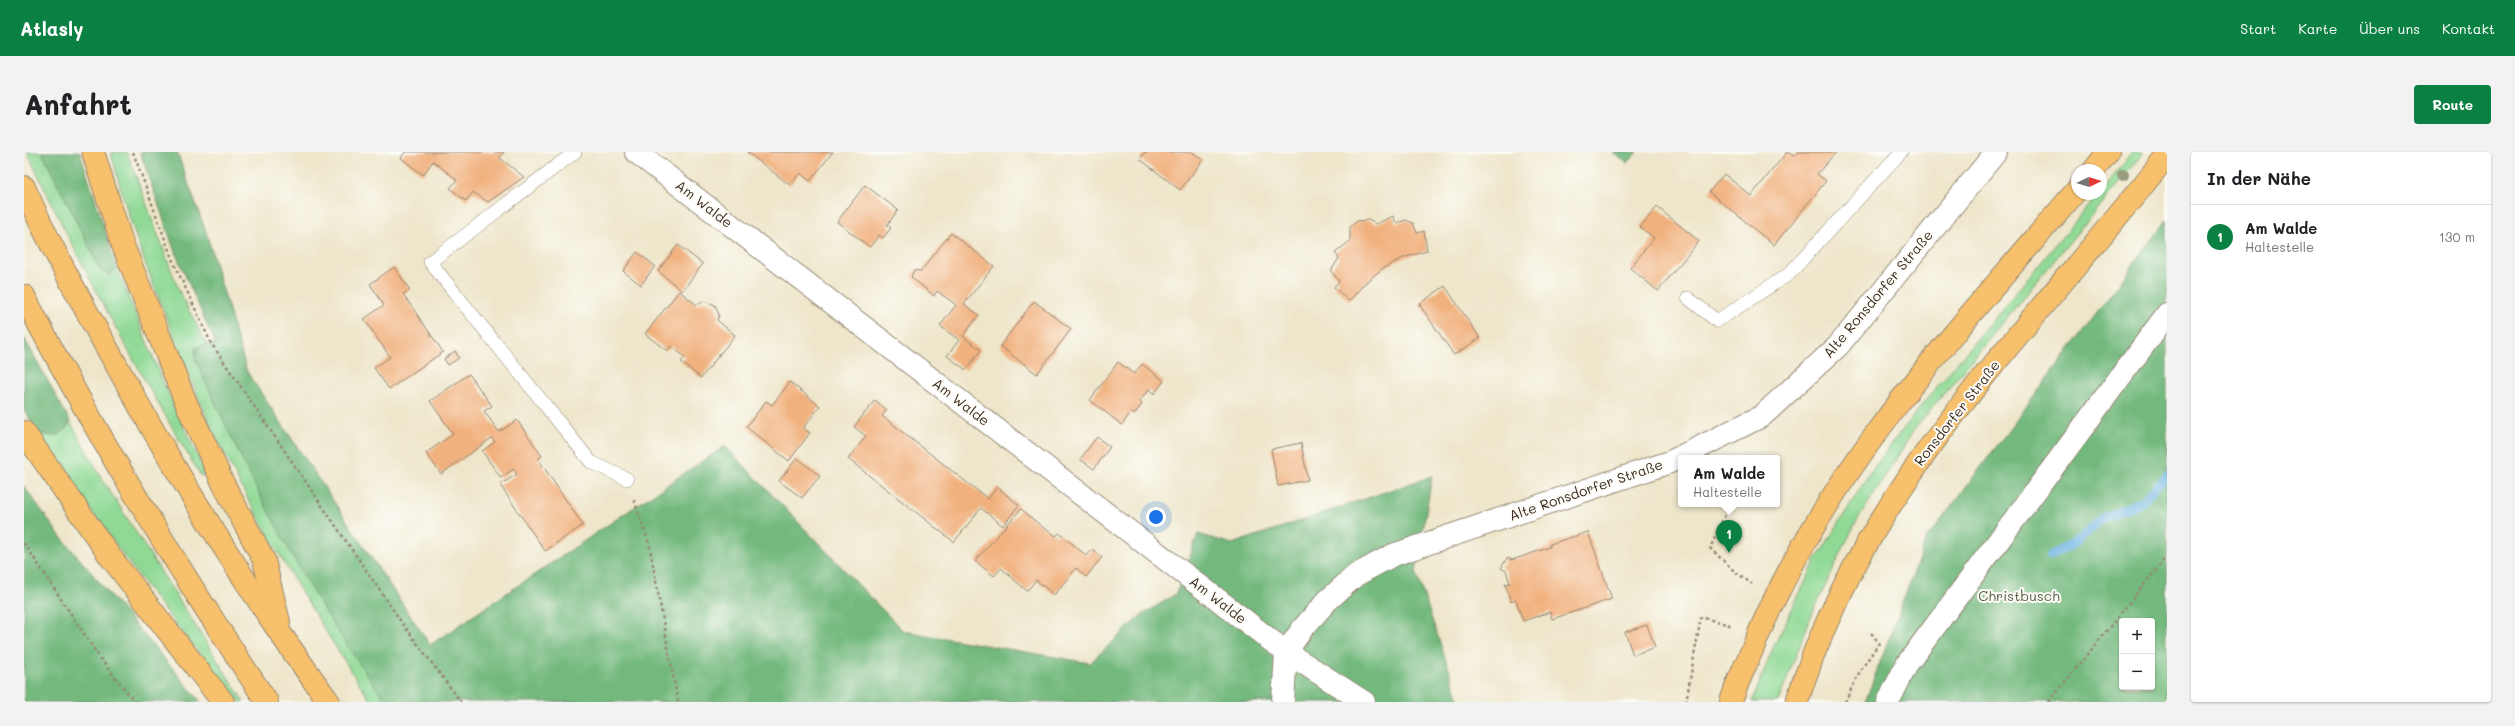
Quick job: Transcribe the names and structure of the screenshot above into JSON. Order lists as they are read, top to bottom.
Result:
{
  "streets": {
    "main road": ["Ronsdorfer Straße"],
    "street": ["Am Walde", "Alte Ronsdorfer Straße"]
  },
  "crossings": [
    ["Am Walde", "Alte Ronsdorfer Straße"]
  ],
  "parks": ["Christbusch"],
  "north": "right",
  "page": {
    "header": "Atlasly",
    "nav": [
      "Start",
      "Karte",
      "Über uns",
      "Kontakt"
    ],
    "buttons": "Route",
    "title": "Anfahrt",
    "heading": "In der Nähe",
    "list": [
      {
        "mark": "1",
        "name": "Am Walde",
        "note": "Haltestelle",
        "value": "130 m"
      }
    ],
    "popup": ["Am Walde", "Haltestelle"],
    "pins": "1",
    "map_buttons": ["+", "−"]
  }
}
